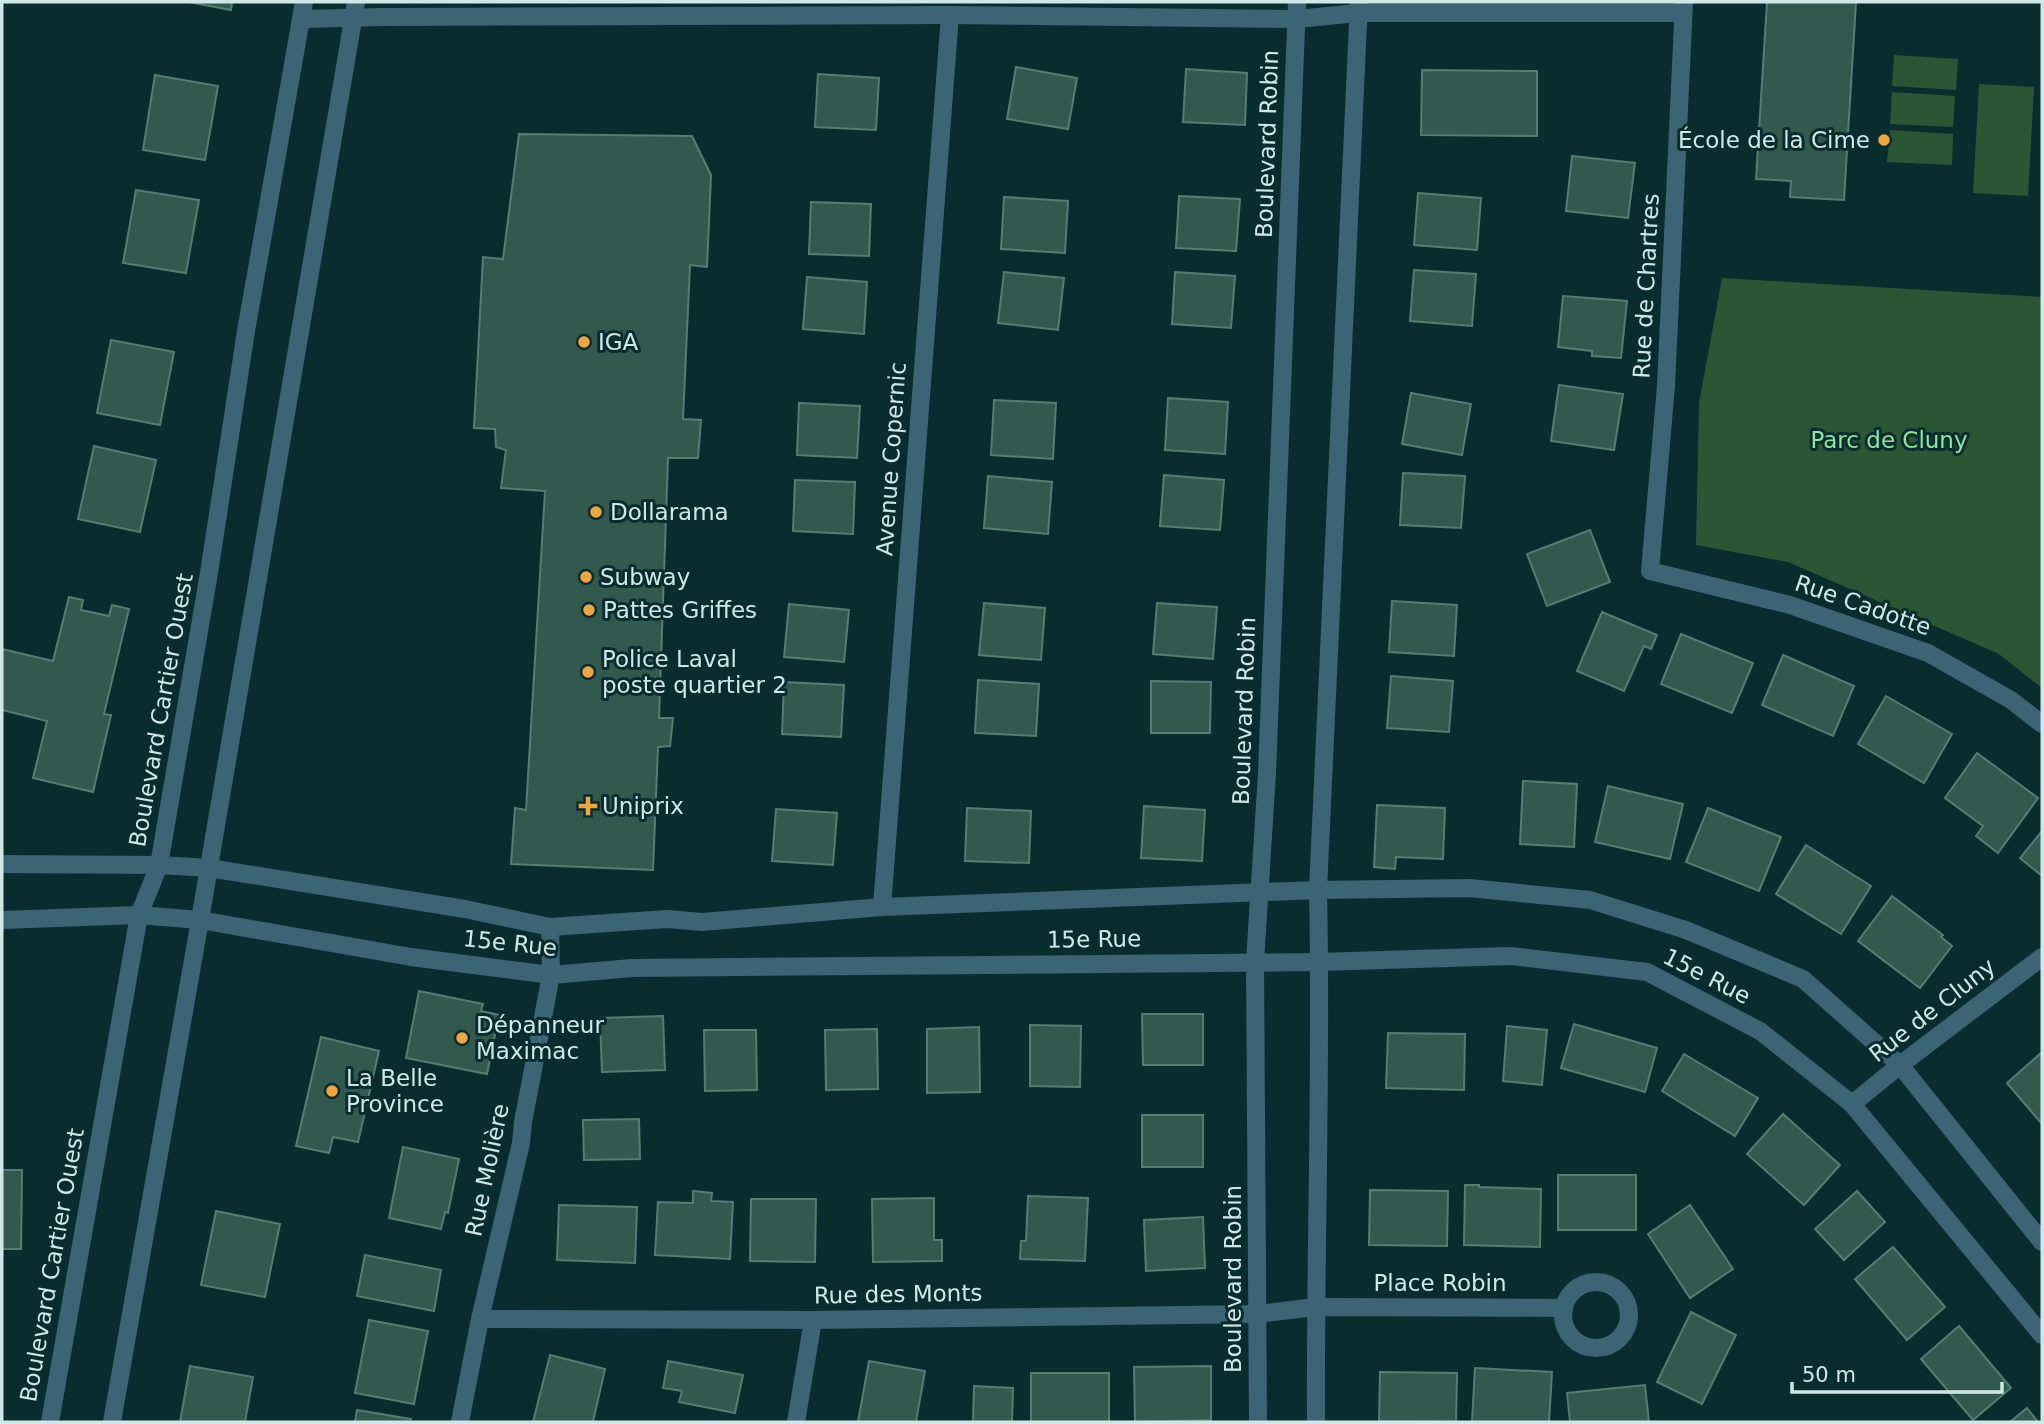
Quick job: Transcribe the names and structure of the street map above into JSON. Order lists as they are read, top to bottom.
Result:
{
  "streets": {
    "street": [
      "Boulevard Robin",
      "Rue de Chartres",
      "Avenue Copernic",
      "Rue Cadotte",
      "Boulevard Cartier Ouest",
      "15e Rue",
      "Rue de Cluny",
      "Rue Molière",
      "Place Robin",
      "Rue des Monts"
    ]
  },
  "crossings": [
    ["Boulevard Robin", "15e Rue"],
    ["Boulevard Robin", "Rue des Monts"],
    ["Rue de Chartres", "Rue Cadotte"],
    ["Avenue Copernic", "15e Rue"],
    ["Boulevard Cartier Ouest", "15e Rue"],
    ["15e Rue", "Rue de Cluny"],
    ["15e Rue", "Rue Molière"],
    ["Rue Molière", "Rue des Monts"],
    ["Place Robin", "Rue des Monts"]
  ],
  "parks": ["Parc de Cluny"],
  "places": {
    "other": [
      "École de la Cime",
      "IGA",
      "Dollarama",
      "Subway",
      "Pattes Griffes",
      "Police Laval poste quartier 2",
      "Dépanneur Maximac",
      "La Belle Province"
    ],
    "health": ["Uniprix"]
  },
  "scale_bar": "50 m"
}
